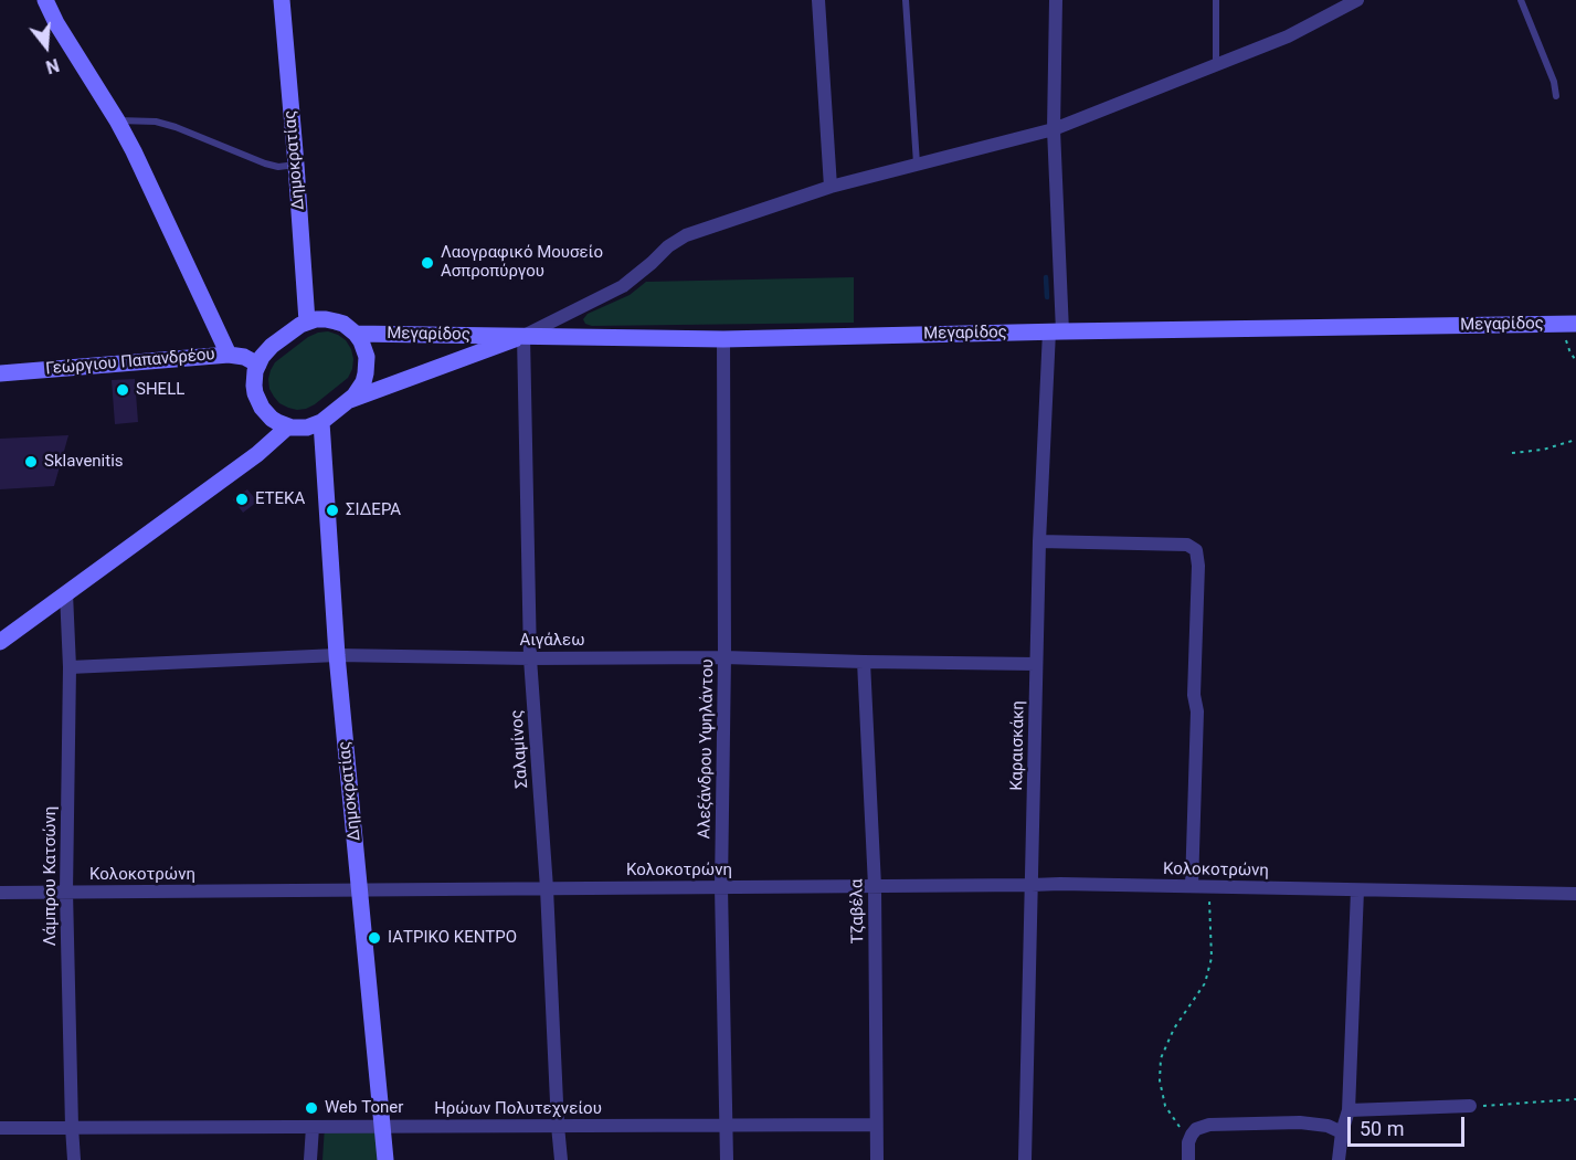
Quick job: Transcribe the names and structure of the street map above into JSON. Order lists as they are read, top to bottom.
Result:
{
  "streets": {
    "street": [
      "Δημοκρατίας",
      "Μεγαρίδος",
      "Γεώργιου Παπανδρέου",
      "Αιγάλεω",
      "Καραισκάκη",
      "Σαλαμίνος",
      "Αλεξάνδρου Υψηλάντου",
      "Κολοκοτρώνη",
      "Λάμπρου Κατσώνη",
      "Τζαβέλα",
      "Ηρώων Πολυτεχνείου"
    ]
  },
  "crossings": [
    ["Δημοκρατίας", "Μεγαρίδος"],
    ["Δημοκρατίας", "Γεώργιου Παπανδρέου"],
    ["Δημοκρατίας", "Αιγάλεω"],
    ["Δημοκρατίας", "Κολοκοτρώνη"],
    ["Δημοκρατίας", "Ηρώων Πολυτεχνείου"],
    ["Μεγαρίδος", "Γεώργιου Παπανδρέου"],
    ["Μεγαρίδος", "Καραισκάκη"],
    ["Μεγαρίδος", "Σαλαμίνος"],
    ["Μεγαρίδος", "Αλεξάνδρου Υψηλάντου"],
    ["Αιγάλεω", "Καραισκάκη"],
    ["Αιγάλεω", "Σαλαμίνος"],
    ["Αιγάλεω", "Αλεξάνδρου Υψηλάντου"],
    ["Αιγάλεω", "Λάμπρου Κατσώνη"],
    ["Αιγάλεω", "Τζαβέλα"],
    ["Καραισκάκη", "Κολοκοτρώνη"],
    ["Σαλαμίνος", "Κολοκοτρώνη"],
    ["Σαλαμίνος", "Ηρώων Πολυτεχνείου"],
    ["Αλεξάνδρου Υψηλάντου", "Κολοκοτρώνη"],
    ["Αλεξάνδρου Υψηλάντου", "Ηρώων Πολυτεχνείου"],
    ["Κολοκοτρώνη", "Λάμπρου Κατσώνη"],
    ["Κολοκοτρώνη", "Τζαβέλα"],
    ["Λάμπρου Κατσώνη", "Ηρώων Πολυτεχνείου"],
    ["Τζαβέλα", "Ηρώων Πολυτεχνείου"]
  ],
  "places": [
    "Λαογραφικό Μουσείο Ασπροπύργου",
    "SHELL",
    "Sklavenitis",
    "ΕΤΕΚΑ",
    "ΣΙΔΕΡΑ",
    "ΙΑΤΡΙΚΟ ΚΕΝΤΡΟ",
    "Web Toner"
  ],
  "scale_bar": "50 m",
  "north": "bottom"
}
